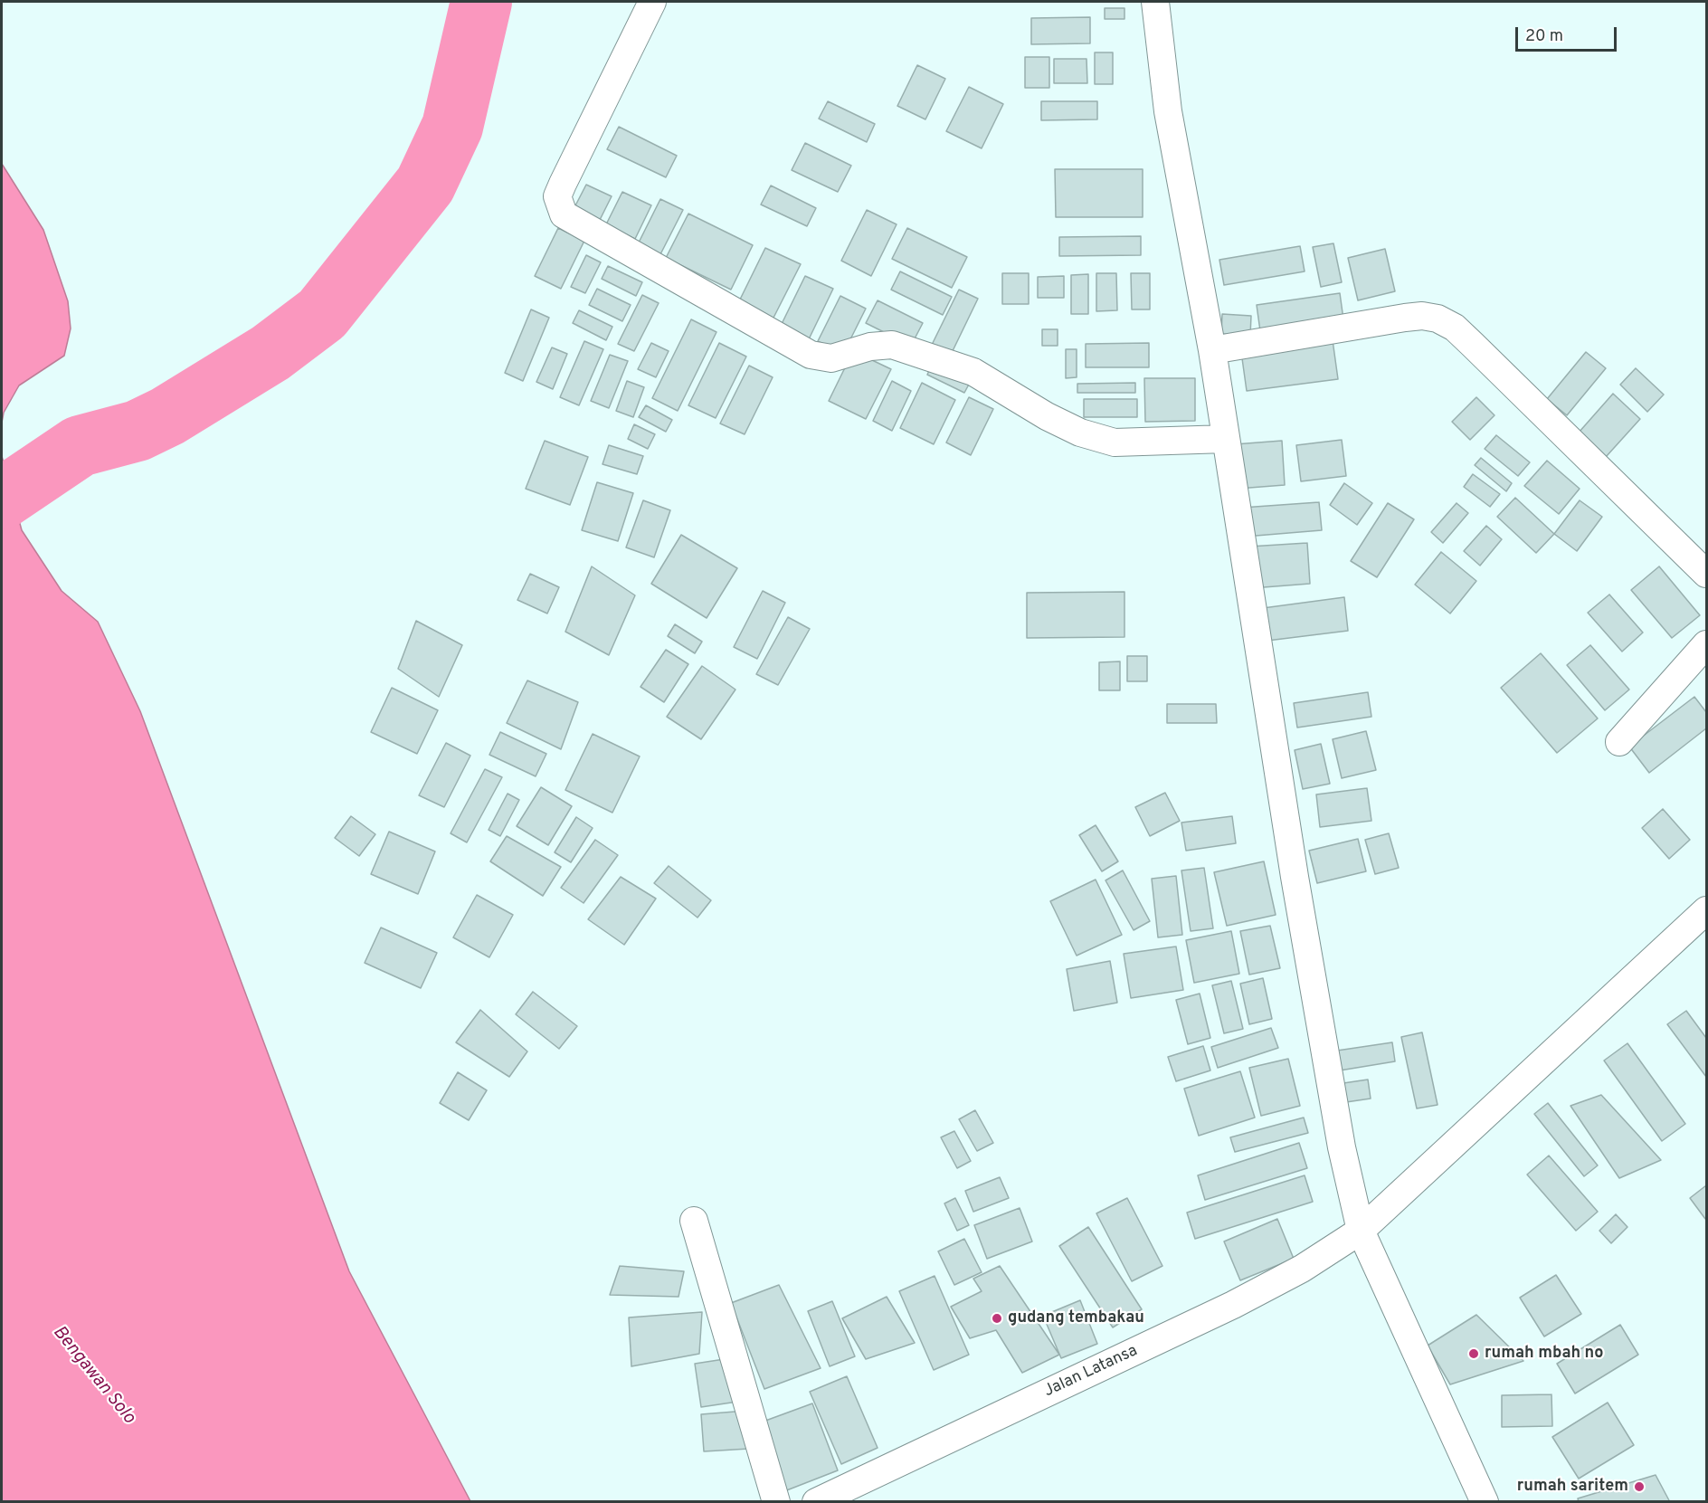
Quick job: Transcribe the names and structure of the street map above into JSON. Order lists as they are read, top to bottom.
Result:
{
  "streets": {
    "street": ["Jalan Latansa"]
  },
  "water": ["Bengawan Solo"],
  "places": ["gudang tembakau", "rumah mbah no", "rumah saritem"],
  "scale_bar": "20 m"
}
